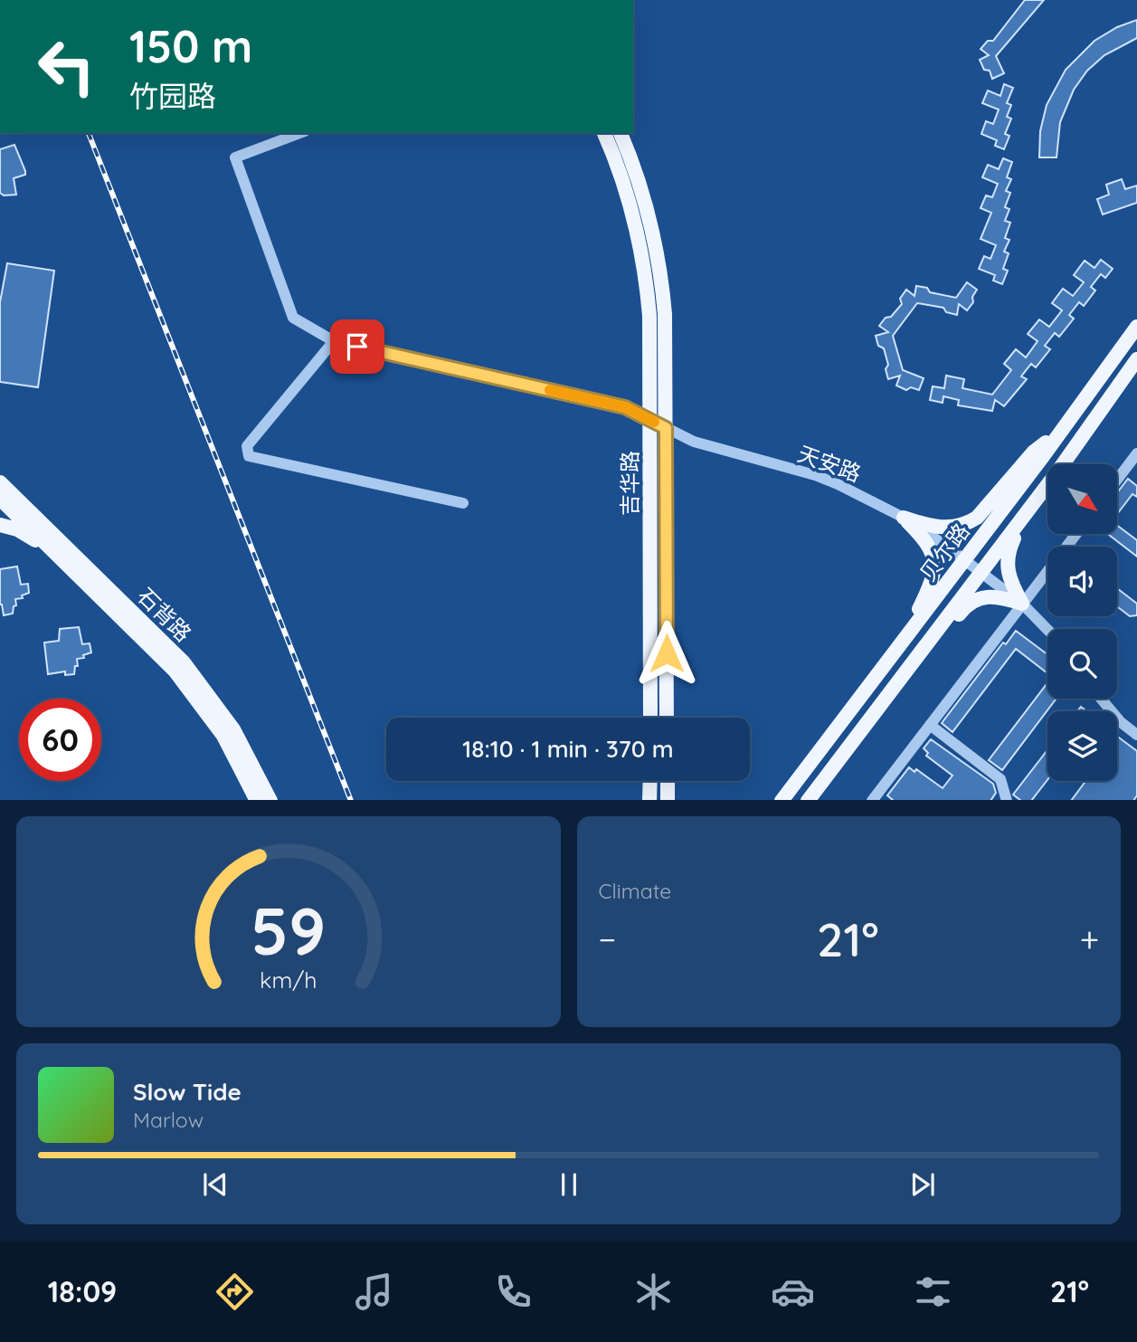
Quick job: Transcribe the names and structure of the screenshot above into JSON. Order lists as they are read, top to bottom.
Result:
{
  "streets": {
    "main road": ["吉华路", "贝尔路", "石背路"],
    "street": ["天安路"]
  },
  "crossings": [
    ["天安路", "吉华路"],
    ["天安路", "贝尔路"]
  ],
  "north": "bottom right",
  "page": {
    "turn": ["150 m", "竹园路"],
    "limit": "60",
    "trip": "18:10 · 1 min · 370 m",
    "tile": "Climate",
    "heat": ["−", "21°", "+"],
    "song": ["Slow Tide", "Marlow"],
    "tabs": ["18:09", "21°"],
    "gauge": ["59", "km/h"]
  }
}
